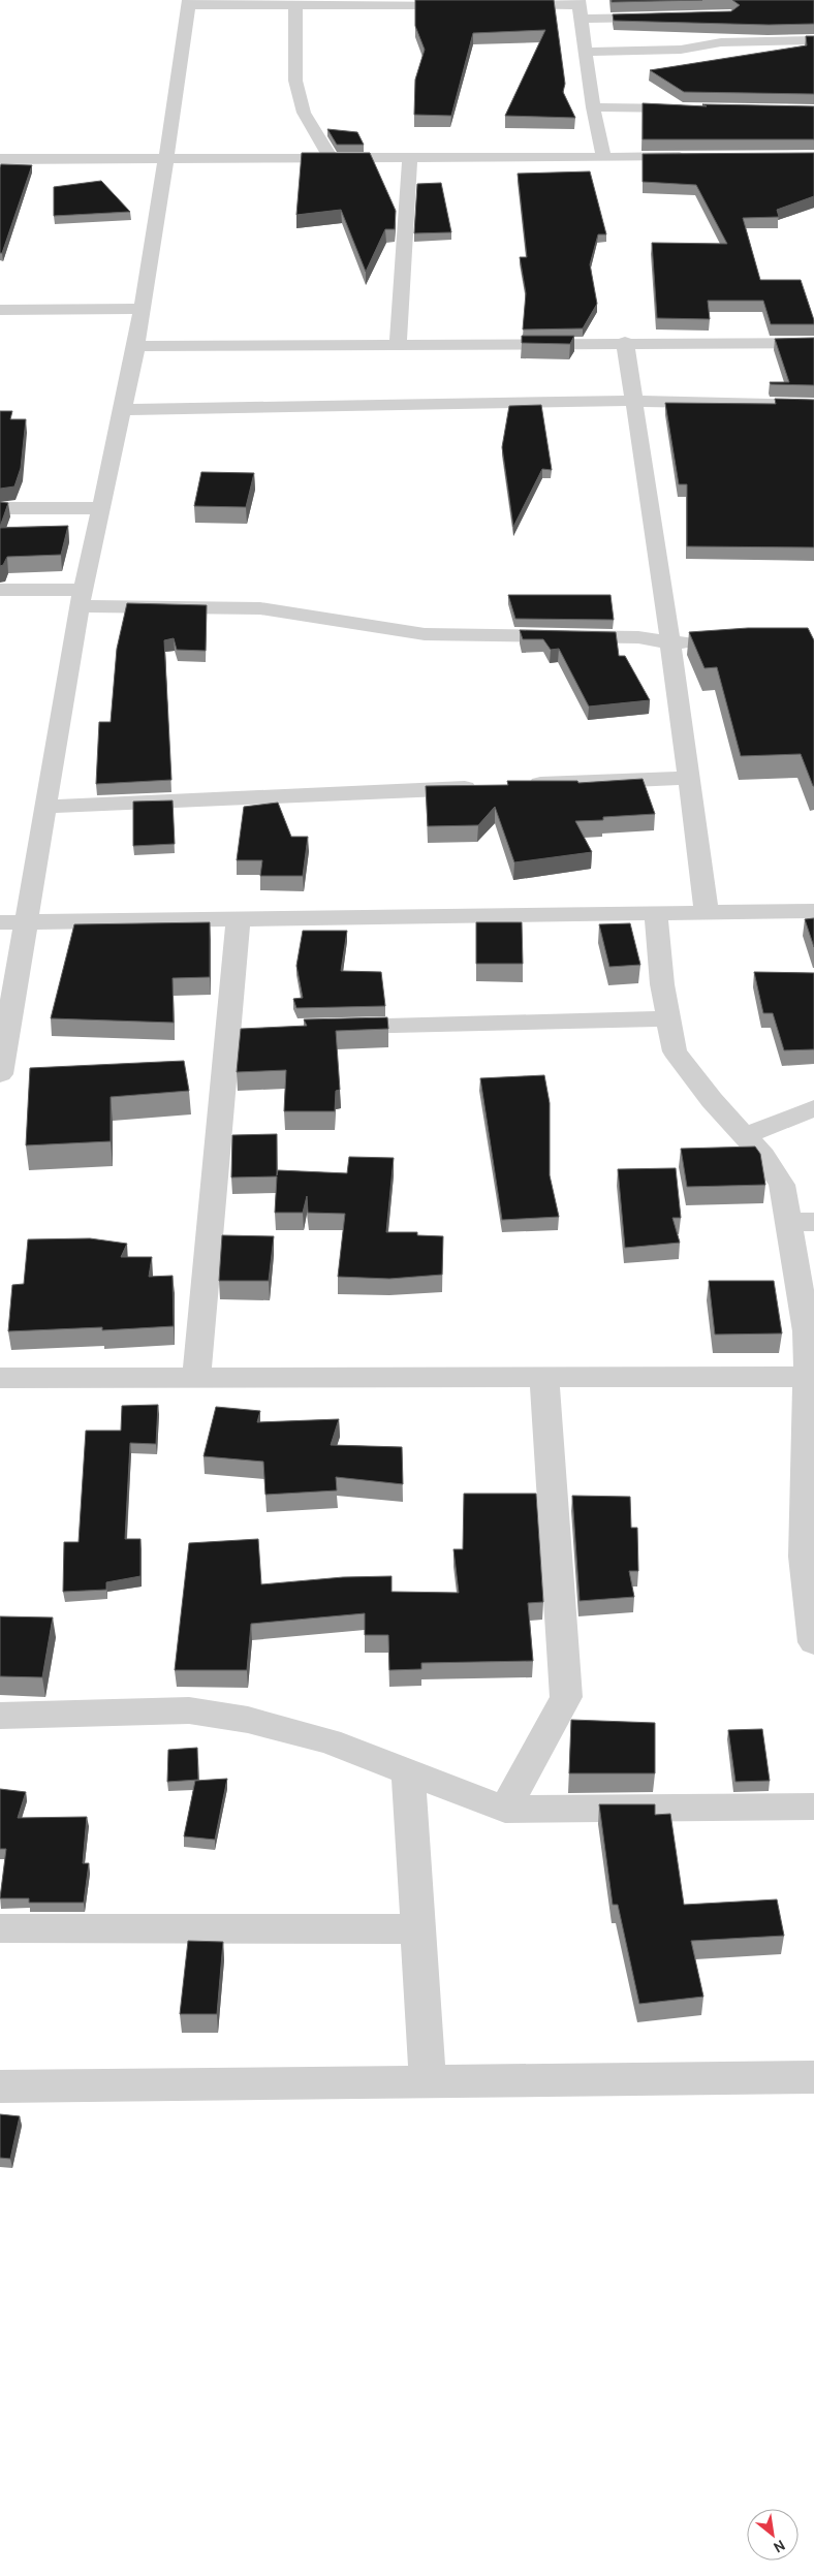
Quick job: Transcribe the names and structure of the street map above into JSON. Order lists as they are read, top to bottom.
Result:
{
  "north": "bottom right"
}
